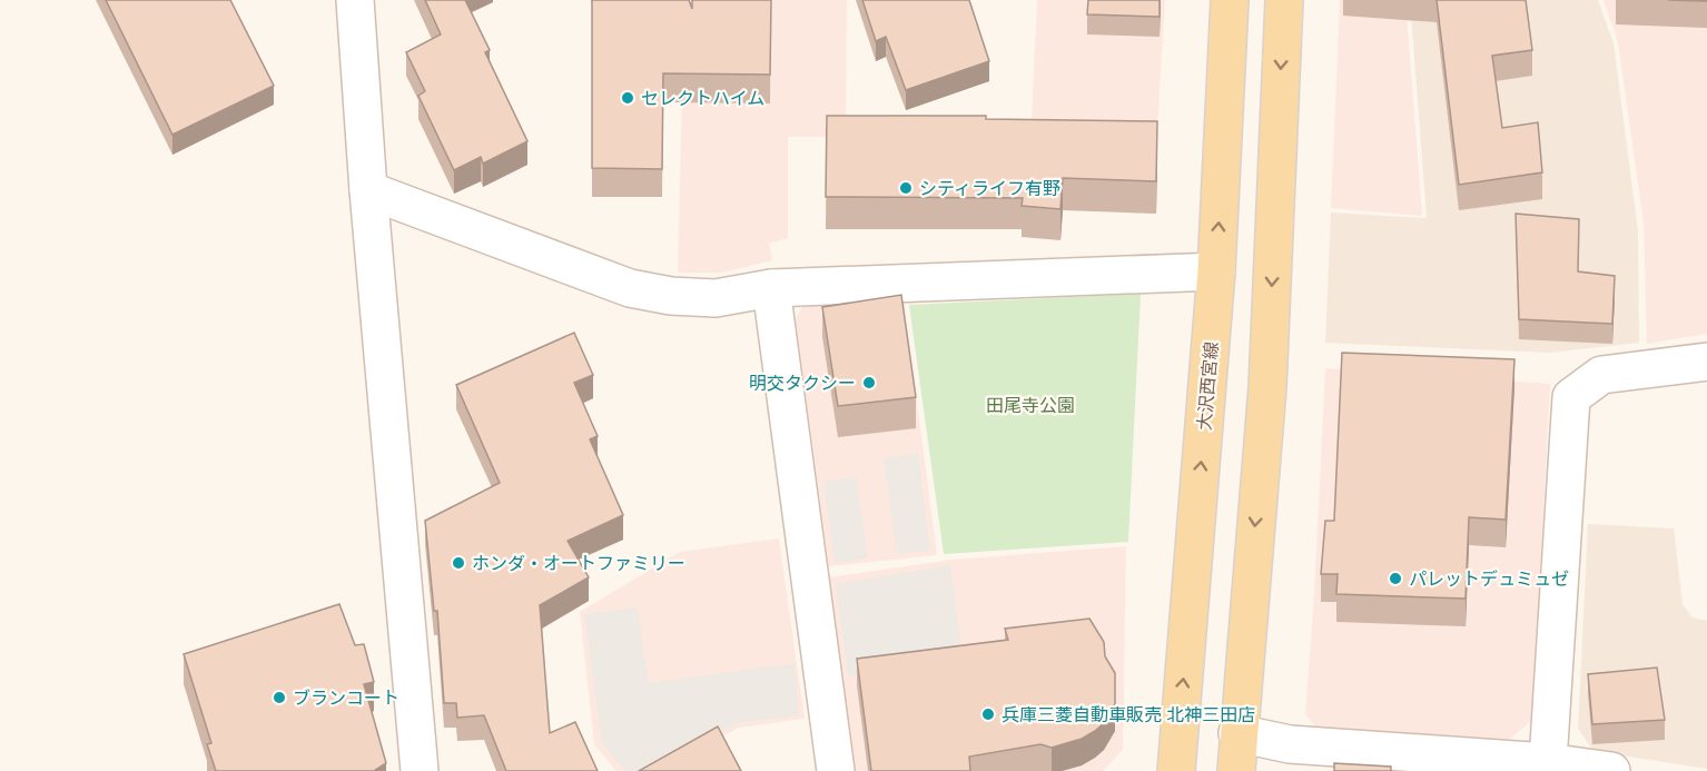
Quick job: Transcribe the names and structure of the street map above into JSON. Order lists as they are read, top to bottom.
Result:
{
  "streets": {
    "main road": ["大沢西宮線"]
  },
  "parks": ["田尾寺公園"],
  "places": [
    "セレクトハイム",
    "シティライフ有野",
    "明交タクシー",
    "ホンダ・オートファミリー",
    "パレットデュミュゼ",
    "ブランコート",
    "兵庫三菱自動車販売 北神三田店"
  ]
}
